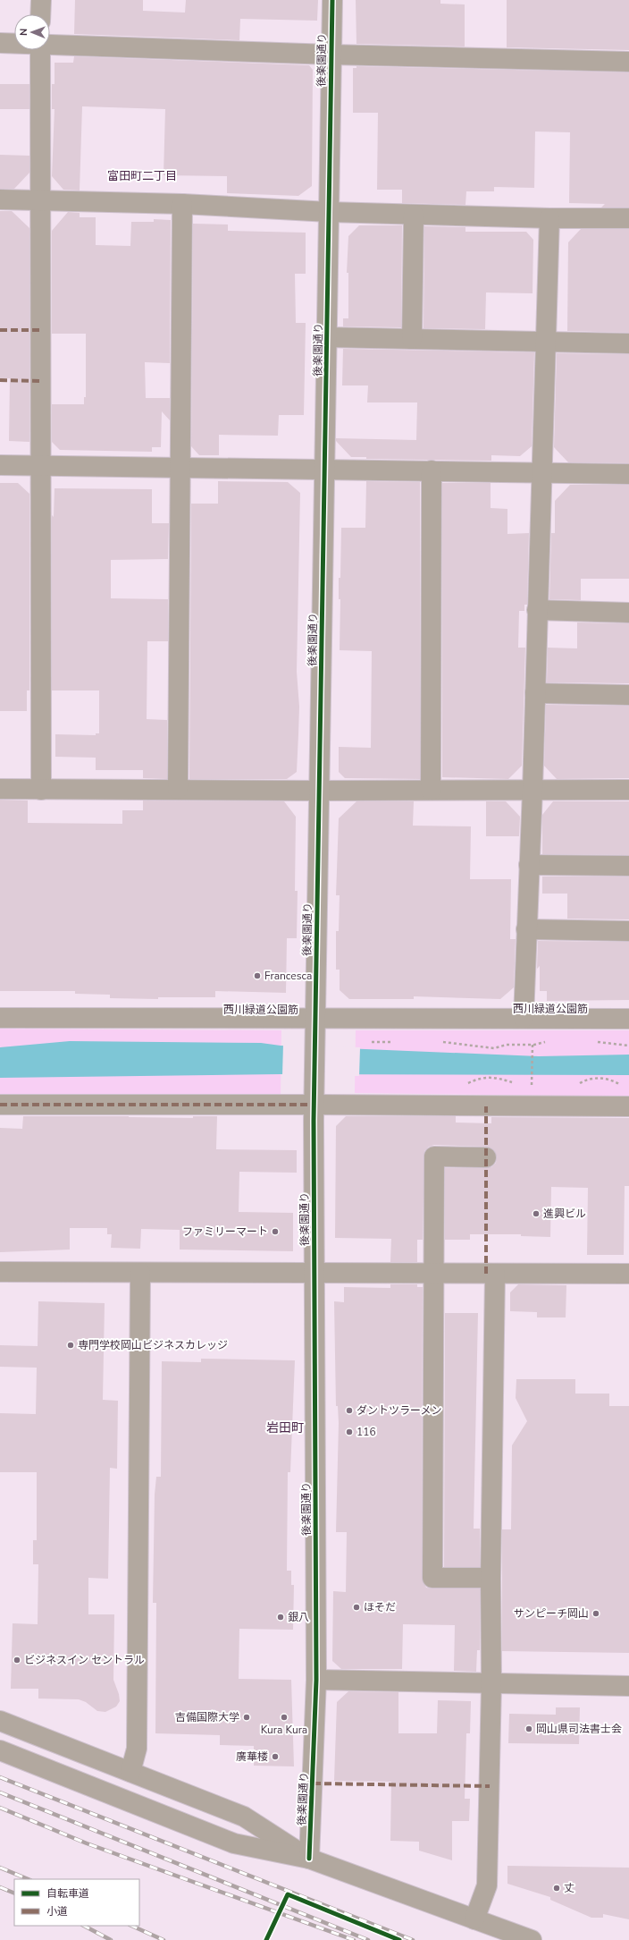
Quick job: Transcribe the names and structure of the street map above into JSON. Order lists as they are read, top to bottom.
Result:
{
  "streets": {
    "street": ["後楽園通り", "西川緑道公園筋"]
  },
  "crossings": [
    ["後楽園通り", "西川緑道公園筋"]
  ],
  "districts": ["富田町二丁目", "岩田町"],
  "places": [
    "Francesca",
    "進興ビル",
    "ファミリーマート",
    "専門学校岡山ビジネスカレッジ",
    "ダントツラーメン",
    "116",
    "ほそだ",
    "サンピーチ岡山",
    "銀八",
    "ビジネスイン セントラル",
    "吉備国際大学",
    "Kura Kura",
    "岡山県司法書士会",
    "廣華楼",
    "丈"
  ],
  "legend": ["自転車道", "小道"],
  "north": "left"
}
